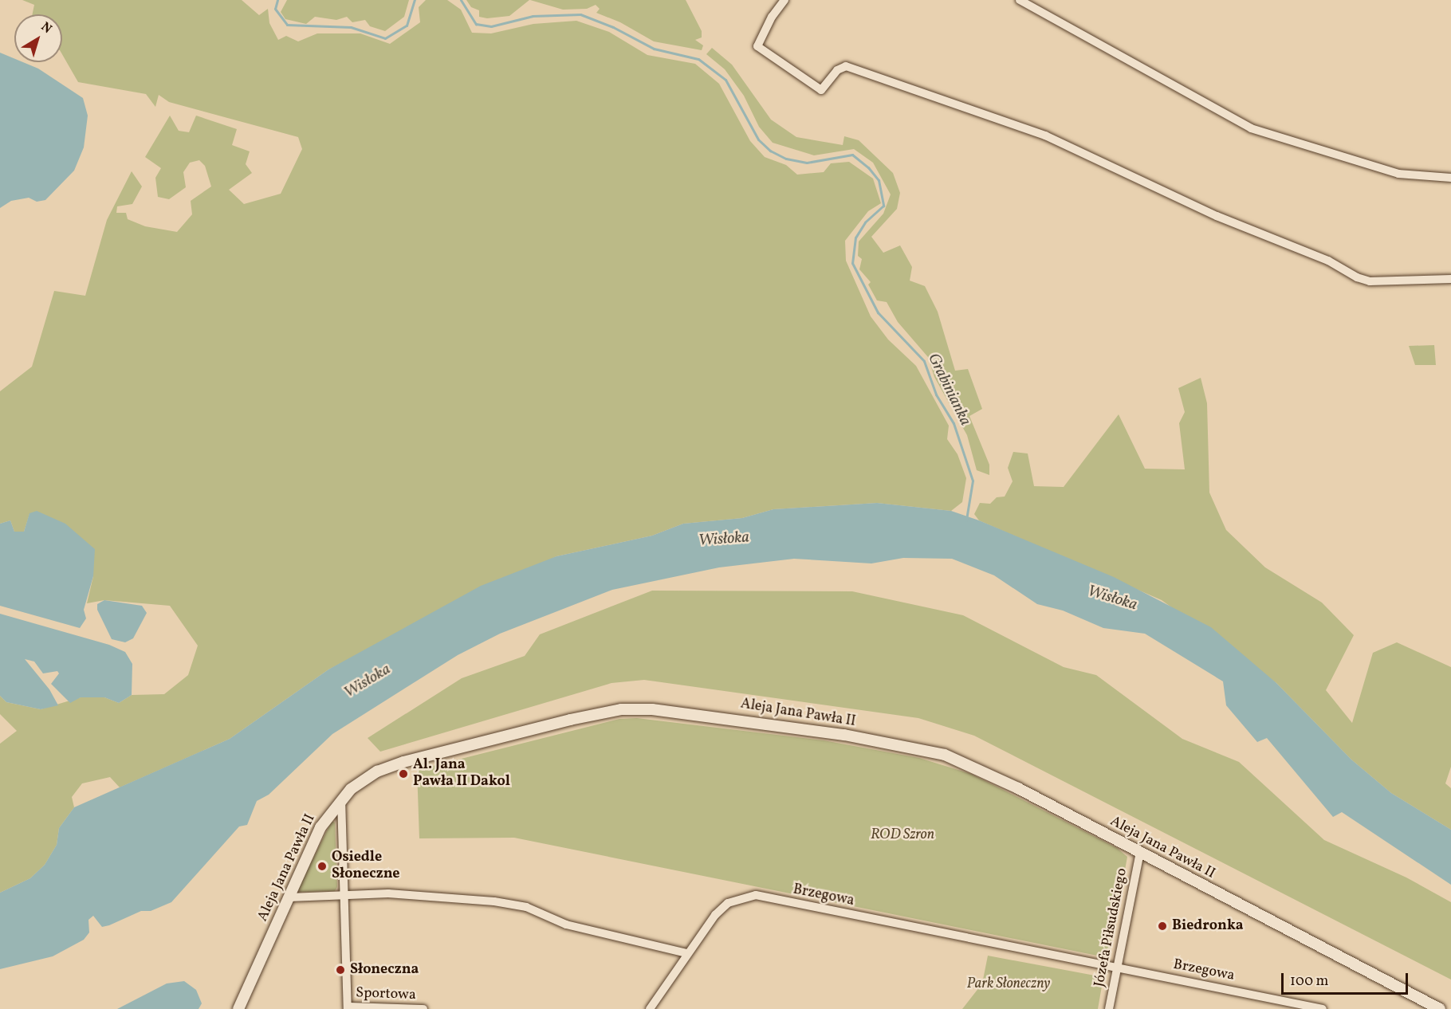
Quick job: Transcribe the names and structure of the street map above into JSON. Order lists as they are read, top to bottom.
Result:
{
  "streets": {
    "street": [
      "Aleja Jana Pawła II",
      "Brzegowa",
      "Józefa Piłsudskiego",
      "Sportowa"
    ]
  },
  "crossings": [
    ["Aleja Jana Pawła II", "Józefa Piłsudskiego"],
    ["Brzegowa", "Józefa Piłsudskiego"]
  ],
  "water": ["Grabinianka", "Wisłoka"],
  "parks": ["ROD Szron", "Park Słoneczny"],
  "places": [
    "Al. Jana Pawła II Dakol",
    "Osiedle Słoneczne",
    "Biedronka",
    "Słoneczna"
  ],
  "scale_bar": "100 m",
  "north": "top right"
}
